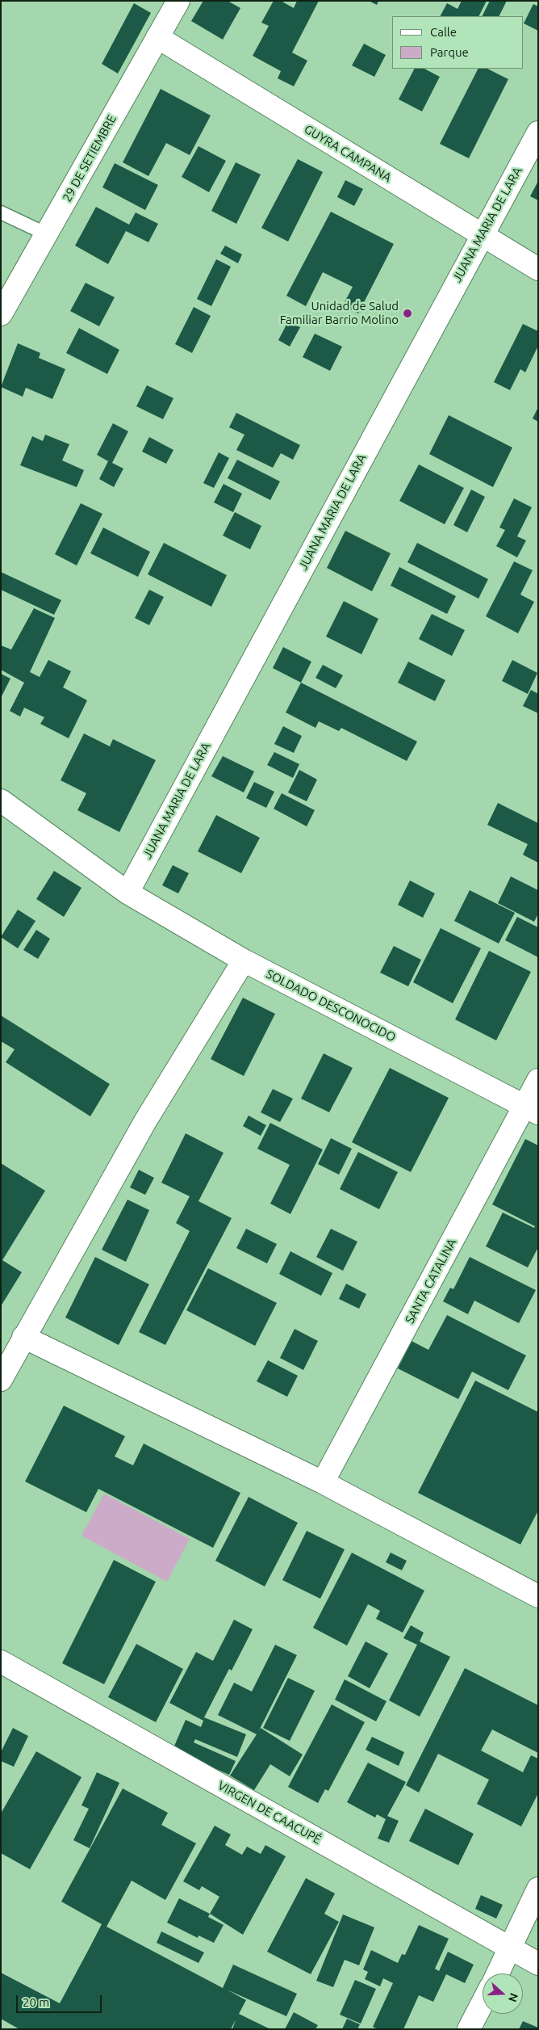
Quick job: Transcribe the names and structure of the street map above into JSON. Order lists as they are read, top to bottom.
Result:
{
  "streets": {
    "street": [
      "GUYRA CAMPANA",
      "29 DE SETIEMBRE",
      "JUANA MARIA DE LARA",
      "SOLDADO DESCONOCIDO",
      "SANTA CATALINA",
      "VIRGEN DE CAACUPÉ"
    ]
  },
  "crossings": [
    ["GUYRA CAMPANA", "29 DE SETIEMBRE"],
    ["GUYRA CAMPANA", "JUANA MARIA DE LARA"],
    ["JUANA MARIA DE LARA", "SOLDADO DESCONOCIDO"],
    ["SOLDADO DESCONOCIDO", "SANTA CATALINA"]
  ],
  "places": ["Unidad de Salud Familiar Barrio Molino"],
  "legend": ["Calle", "Parque"],
  "scale_bar": "20 m",
  "north": "right"
}
